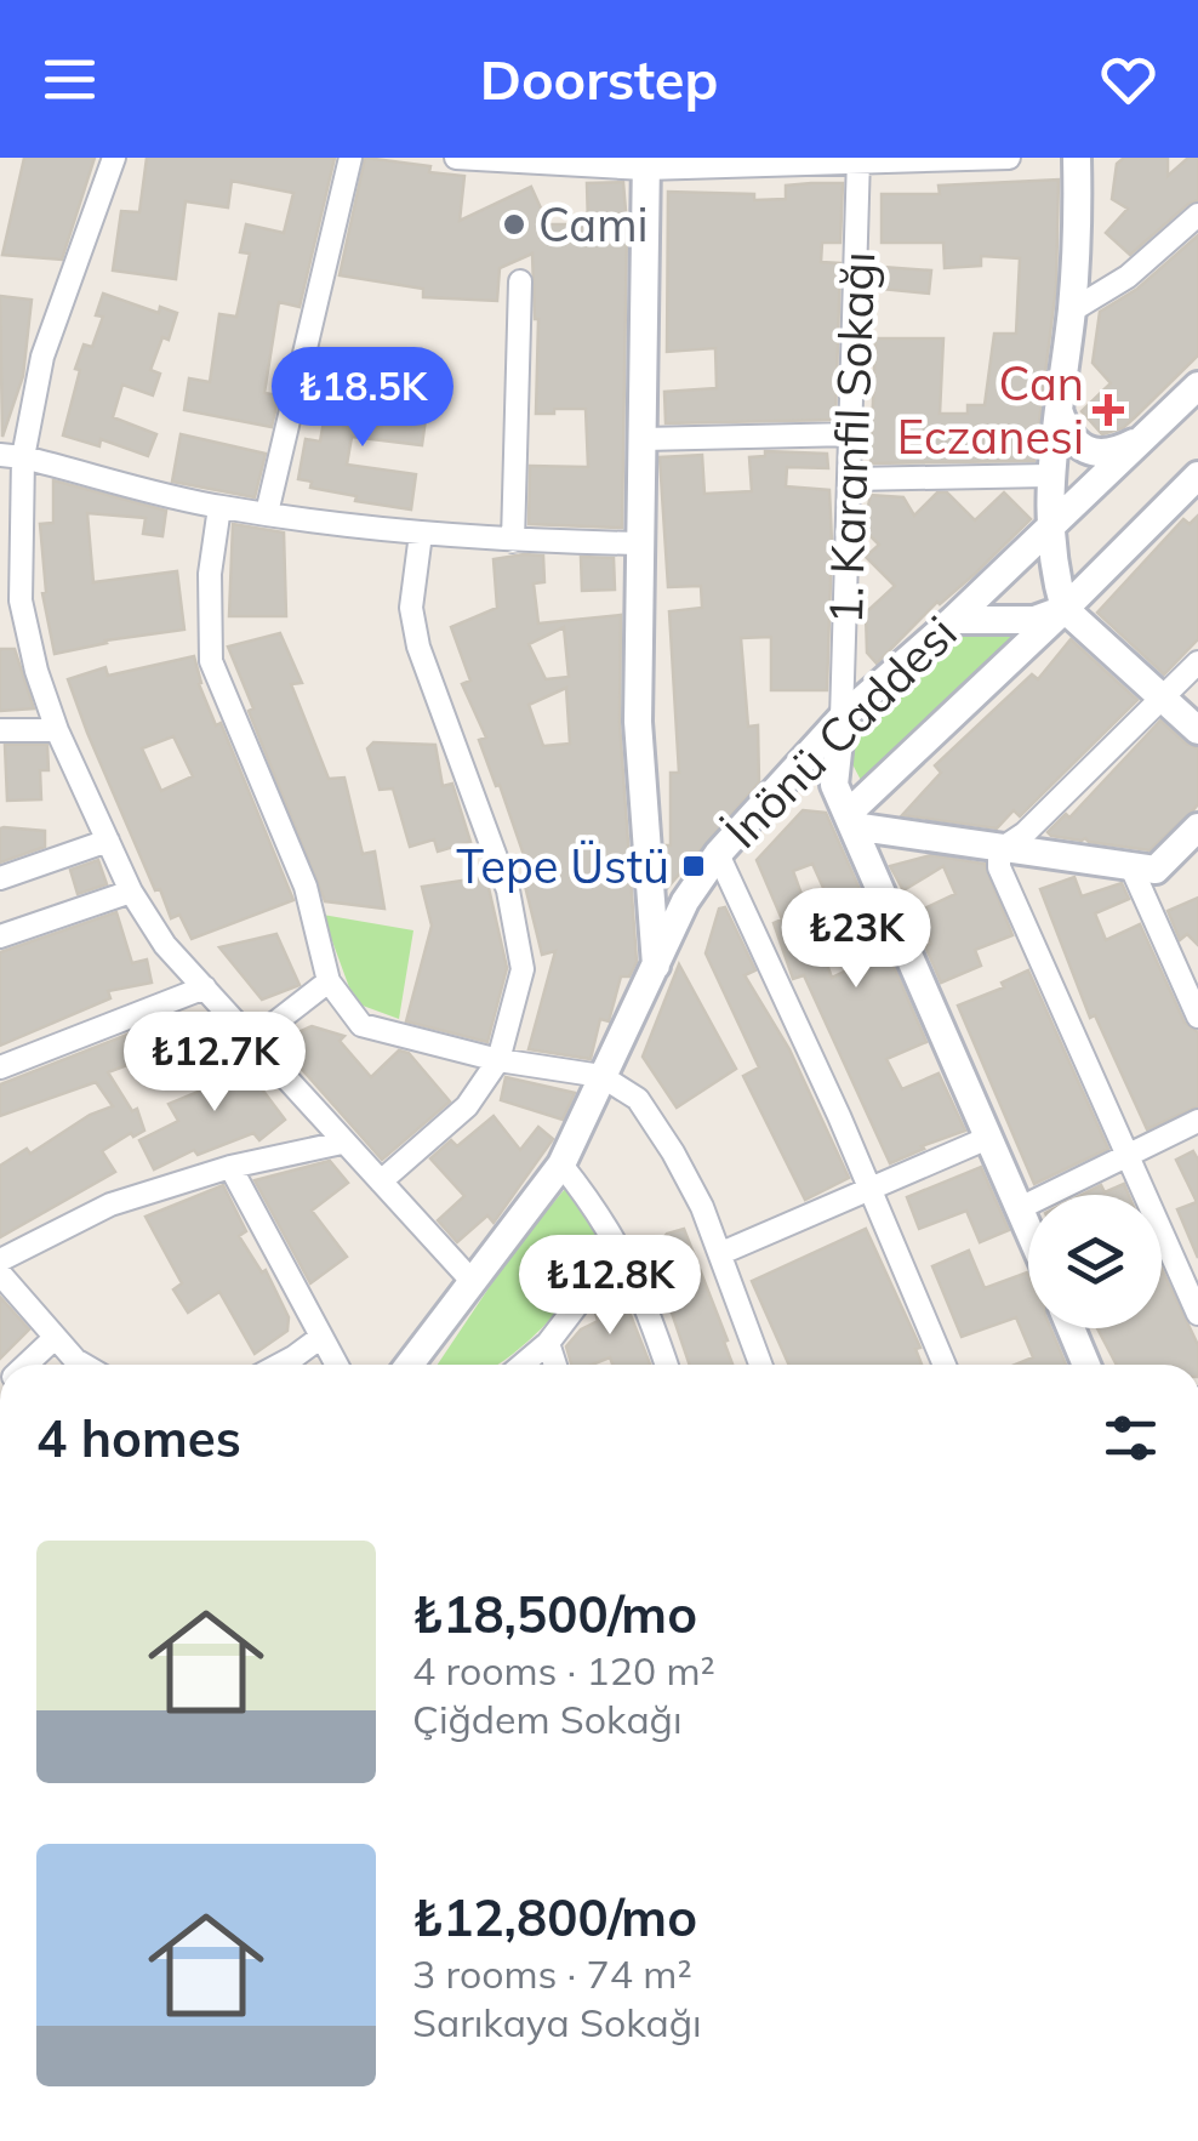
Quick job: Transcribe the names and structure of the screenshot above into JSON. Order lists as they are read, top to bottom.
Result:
{
  "streets": {
    "street": ["1. Karanfil Sokağı", "İnönü Caddesi"]
  },
  "crossings": [
    ["1. Karanfil Sokağı", "İnönü Caddesi"]
  ],
  "places": {
    "other": ["Cami"],
    "health": ["Can Eczanesi"],
    "transit": ["Tepe Üstü"]
  },
  "page": {
    "header": "Doorstep",
    "price": [
      "₺18.5K",
      "₺23K",
      "₺12.7K",
      "₺12.8K"
    ],
    "heading": "4 homes",
    "list": [
      {
        "name": "₺18,500/mo",
        "note": "4 rooms · 120 m² · Çiğdem Sokağı"
      },
      {
        "name": "₺12,800/mo",
        "note": "3 rooms · 74 m² · Sarıkaya Sokağı"
      }
    ]
  }
}
